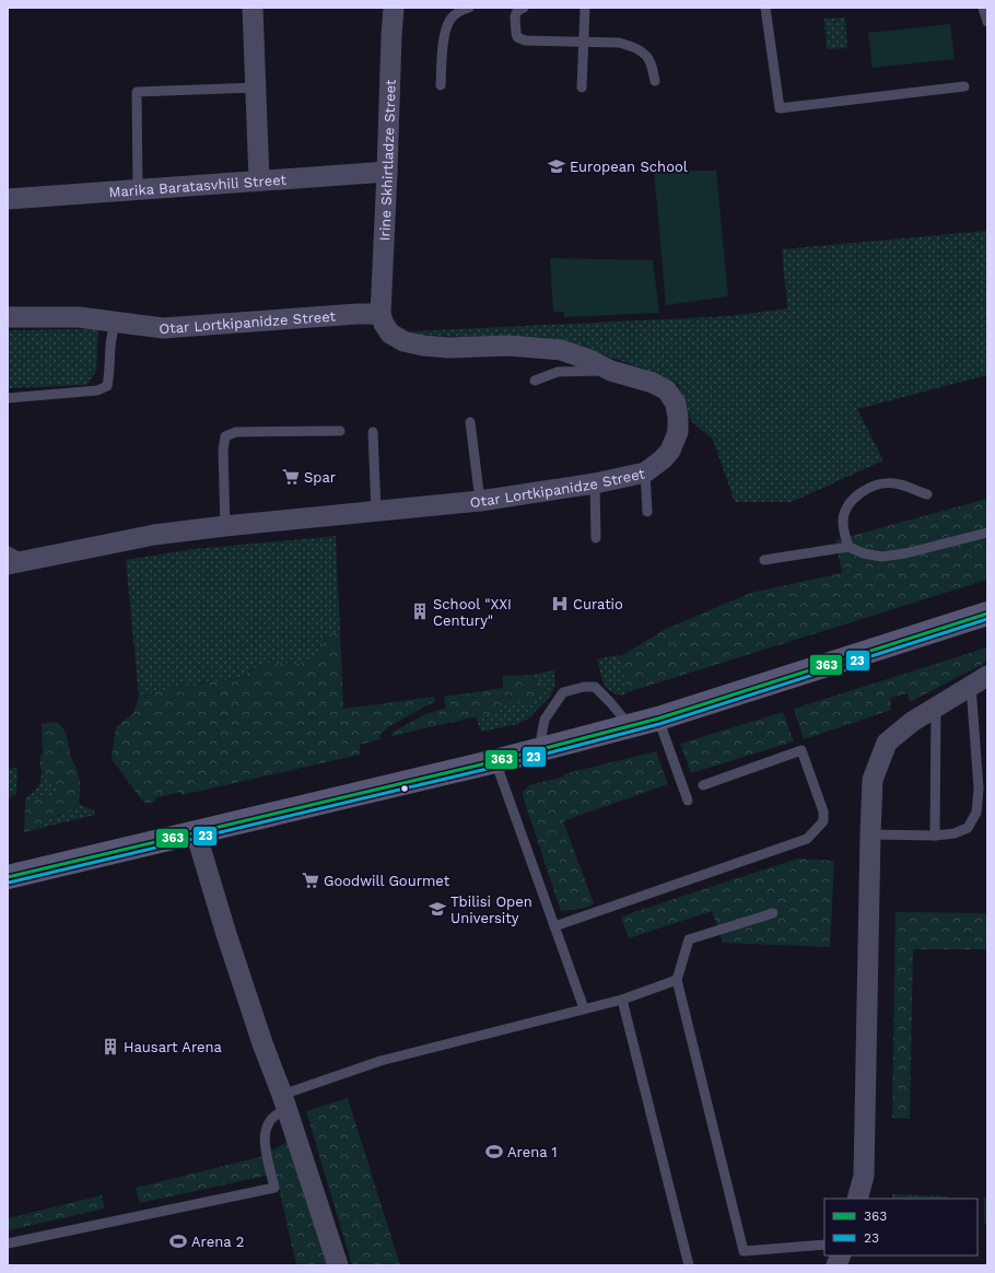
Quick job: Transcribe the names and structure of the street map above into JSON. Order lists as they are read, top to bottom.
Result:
{
  "streets": {
    "street": ["Irine Skhirtladze Street", "Marika Baratasvhili Street", "Otar Lortkipanidze Street"]
  },
  "crossings": [
    ["Irine Skhirtladze Street", "Marika Baratasvhili Street"],
    ["Irine Skhirtladze Street", "Otar Lortkipanidze Street"]
  ],
  "places": {
    "school or university": ["European School", "Tbilisi Open University"],
    "supermarket": ["Spar", "Goodwill Gourmet"],
    "hospital": ["Curatio"],
    "building": ["School \"XXI Century\"", "Hausart Arena"],
    "sports": ["Arena 1", "Arena 2"]
  },
  "lines": ["transit line 363", "transit line 23"],
  "legend": ["363", "23"]
}
